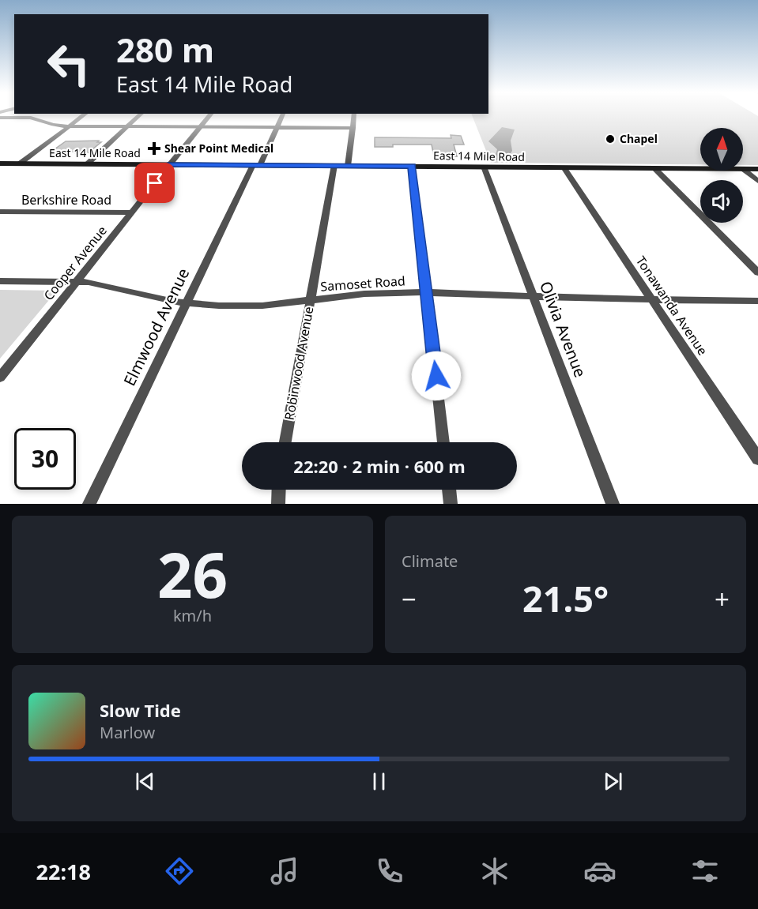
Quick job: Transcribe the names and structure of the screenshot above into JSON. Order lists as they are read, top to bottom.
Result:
{
  "streets": {
    "main road": ["East 14 Mile Road"],
    "street": [
      "Berkshire Road",
      "Cooper Avenue",
      "Samoset Road",
      "Tonawanda Avenue",
      "Elmwood Avenue",
      "Olivia Avenue",
      "Robinwood Avenue"
    ]
  },
  "crossings": [
    ["East 14 Mile Road", "Cooper Avenue"],
    ["East 14 Mile Road", "Tonawanda Avenue"],
    ["East 14 Mile Road", "Elmwood Avenue"],
    ["East 14 Mile Road", "Olivia Avenue"],
    ["East 14 Mile Road", "Robinwood Avenue"],
    ["Berkshire Road", "Cooper Avenue"],
    ["Cooper Avenue", "Samoset Road"],
    ["Samoset Road", "Tonawanda Avenue"],
    ["Samoset Road", "Elmwood Avenue"],
    ["Samoset Road", "Olivia Avenue"],
    ["Samoset Road", "Robinwood Avenue"]
  ],
  "places": {
    "other": ["Chapel"],
    "health": ["Shear Point Medical"]
  },
  "north": "top",
  "page": {
    "turn": ["280 m", "East 14 Mile Road"],
    "limit": "30",
    "trip": "22:20 · 2 min · 600 m",
    "tile": [
      ["26", "km/h"],
      "Climate"
    ],
    "heat": ["−", "21.5°", "+"],
    "song": ["Slow Tide", "Marlow"],
    "tabs": "22:18"
  }
}
